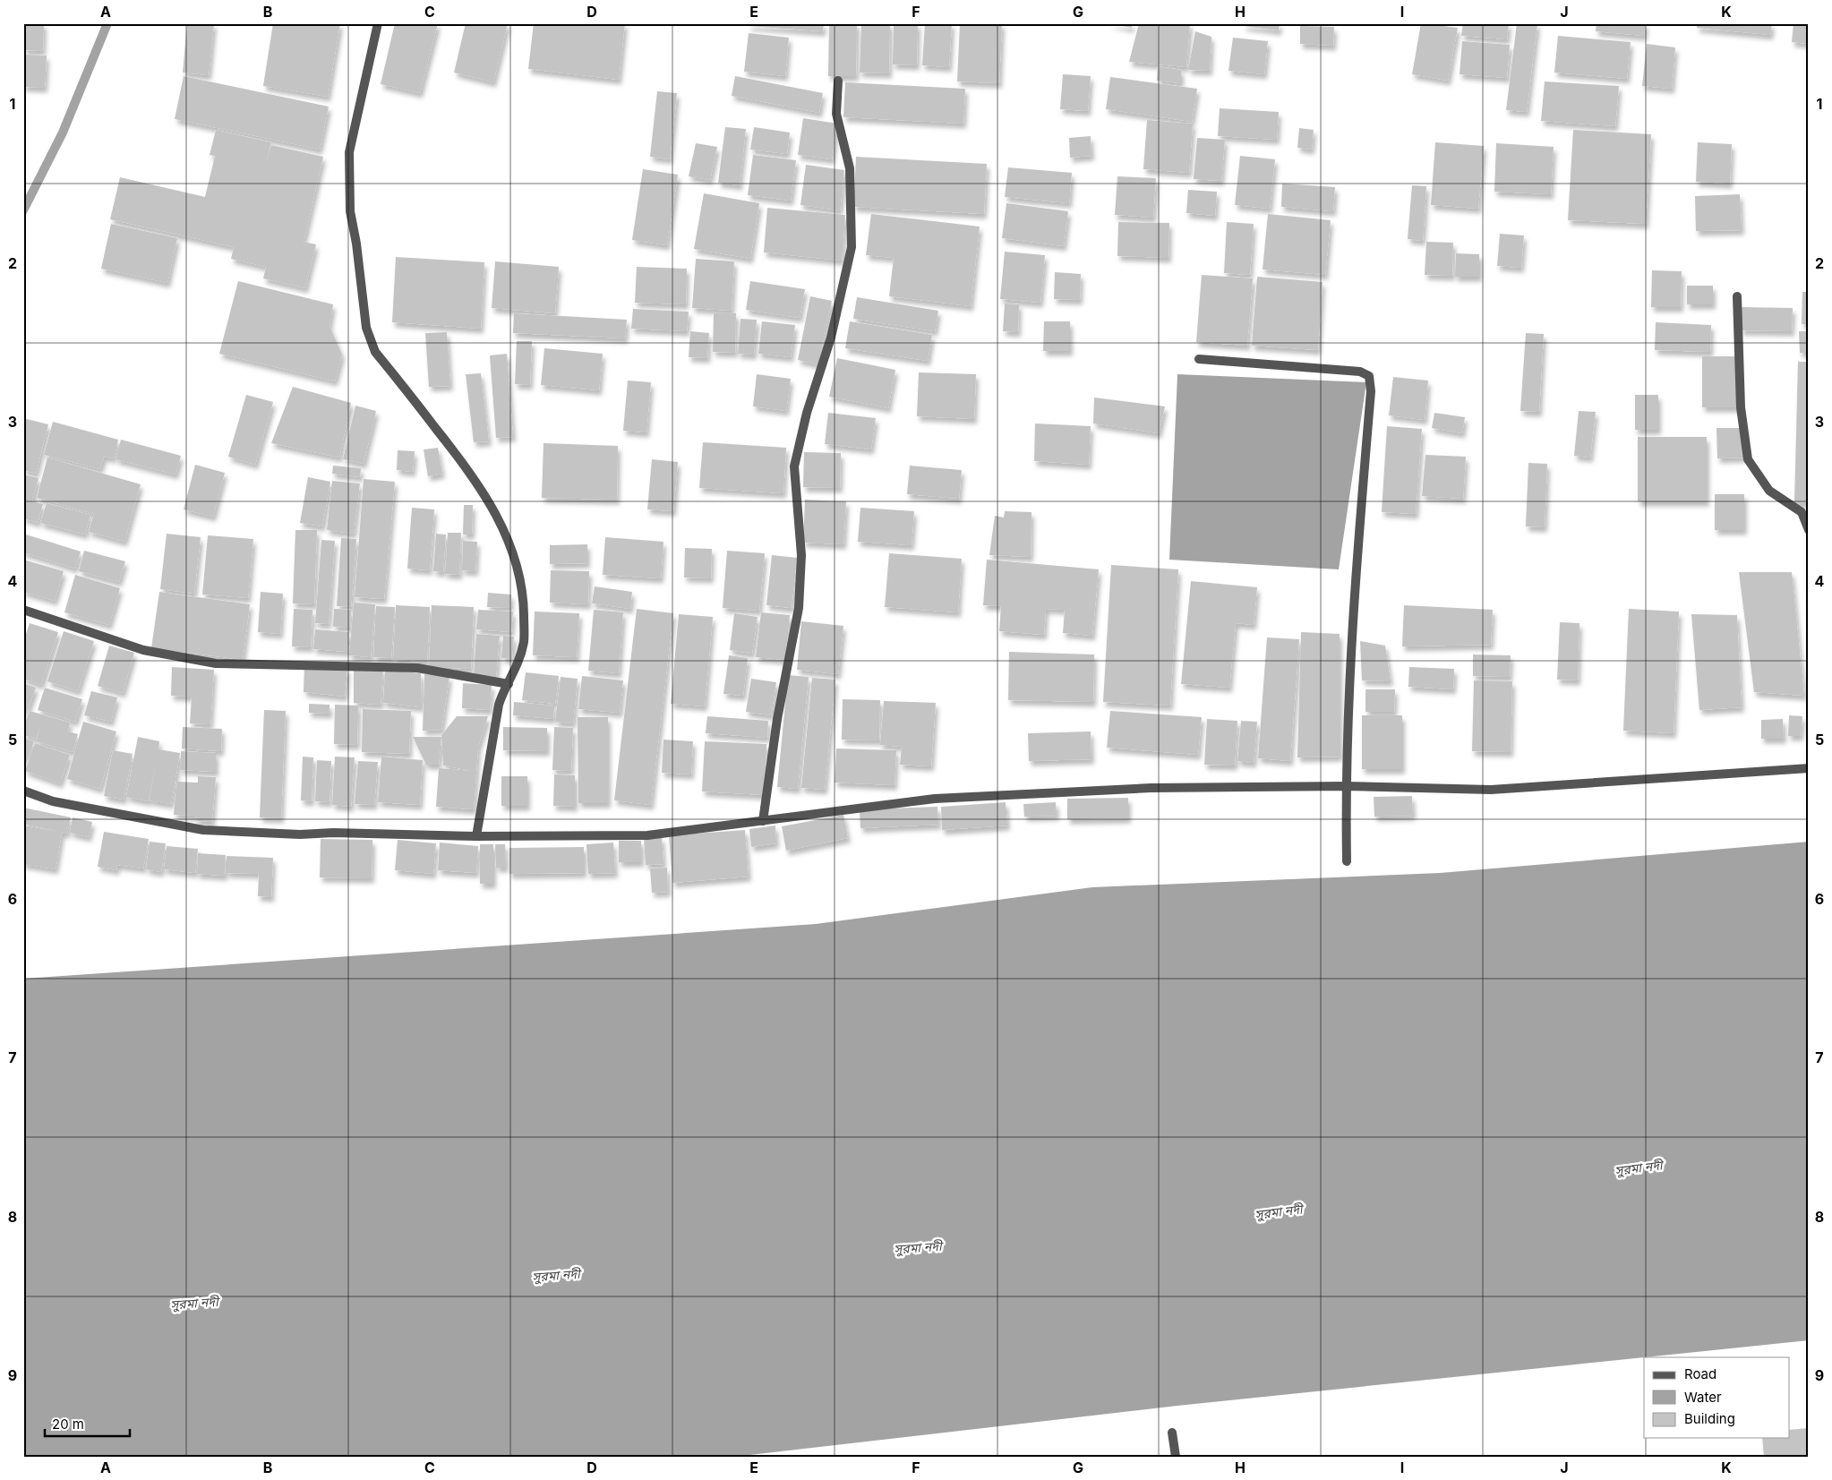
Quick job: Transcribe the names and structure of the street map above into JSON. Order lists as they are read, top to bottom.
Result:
{
  "water": ["সুরমা নদী"],
  "legend": ["Road", "Water", "Building"],
  "scale_bar": "20 m",
  "grid": {
    "columns": [
      "A",
      "B",
      "C",
      "D",
      "E",
      "F",
      "G",
      "H",
      "I",
      "J",
      "K"
    ],
    "rows": [
      "1",
      "2",
      "3",
      "4",
      "5",
      "6",
      "7",
      "8",
      "9"
    ]
  }
}
